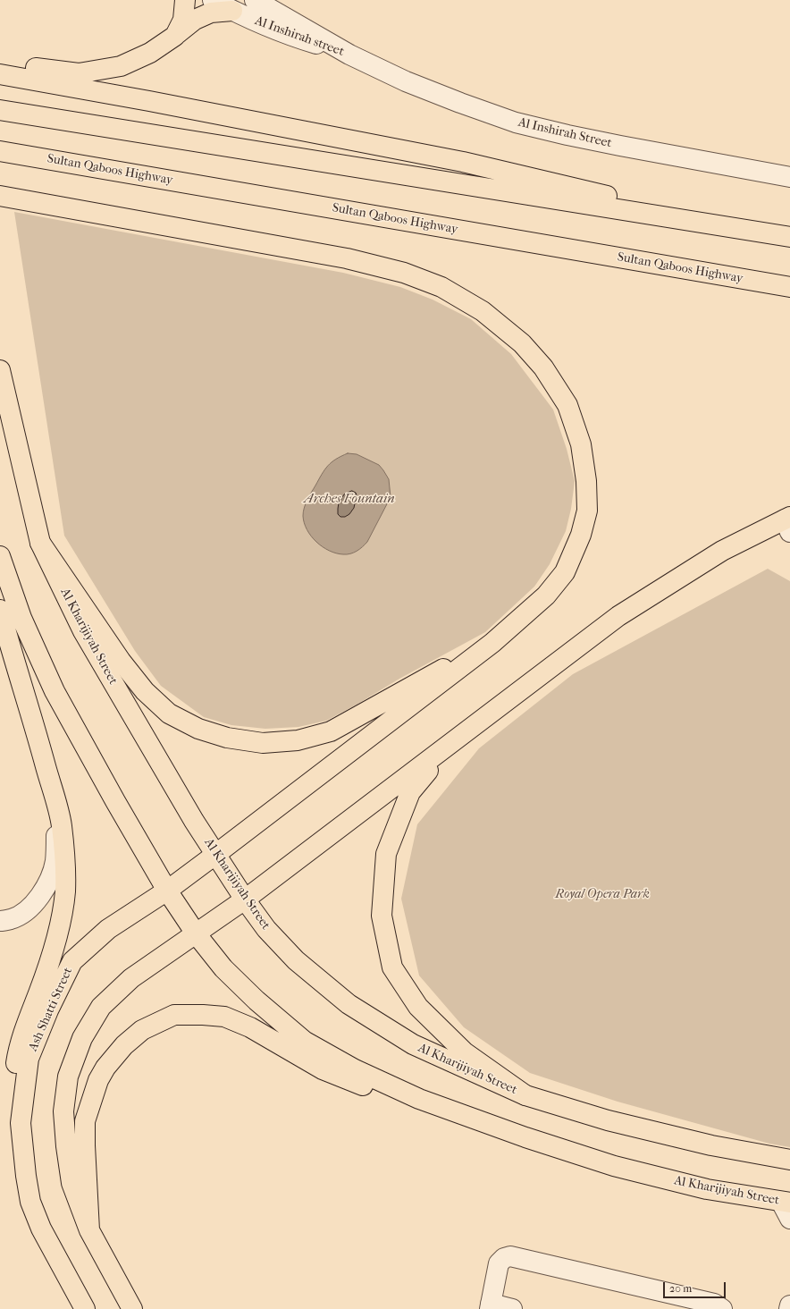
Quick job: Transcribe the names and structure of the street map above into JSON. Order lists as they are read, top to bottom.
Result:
{
  "streets": {
    "main road": ["Sultan Qaboos Highway", "Al Kharijiyah Street", "Ash Shatti Street"],
    "street": ["Al Inshirah street", "Al Inshirah Street"]
  },
  "crossings": [
    ["Al Inshirah street", "Al Inshirah Street"],
    ["Al Kharijiyah Street", "Ash Shatti Street"]
  ],
  "water": ["Arches Fountain"],
  "parks": ["Royal Opera Park"],
  "scale_bar": "20 m"
}
